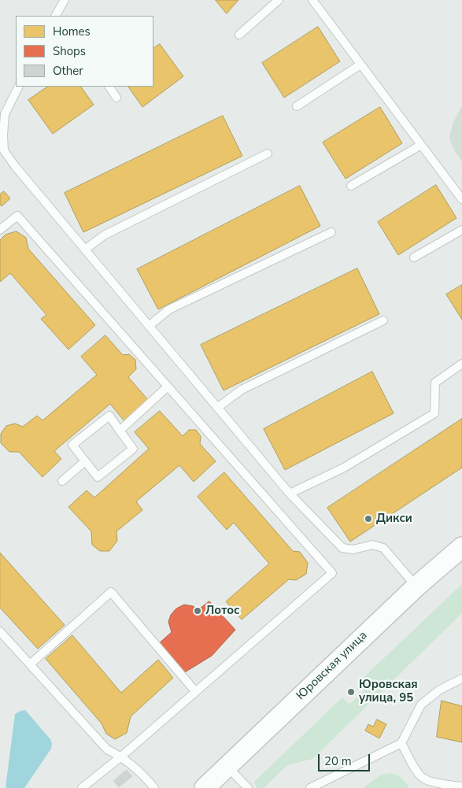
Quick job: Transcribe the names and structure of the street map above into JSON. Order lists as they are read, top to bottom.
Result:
{
  "streets": {
    "street": ["Юровская улица"]
  },
  "places": ["Дикси", "Лотос", "Юровская улица, 95"],
  "legend": ["Homes", "Shops", "Other"],
  "scale_bar": "20 m"
}
